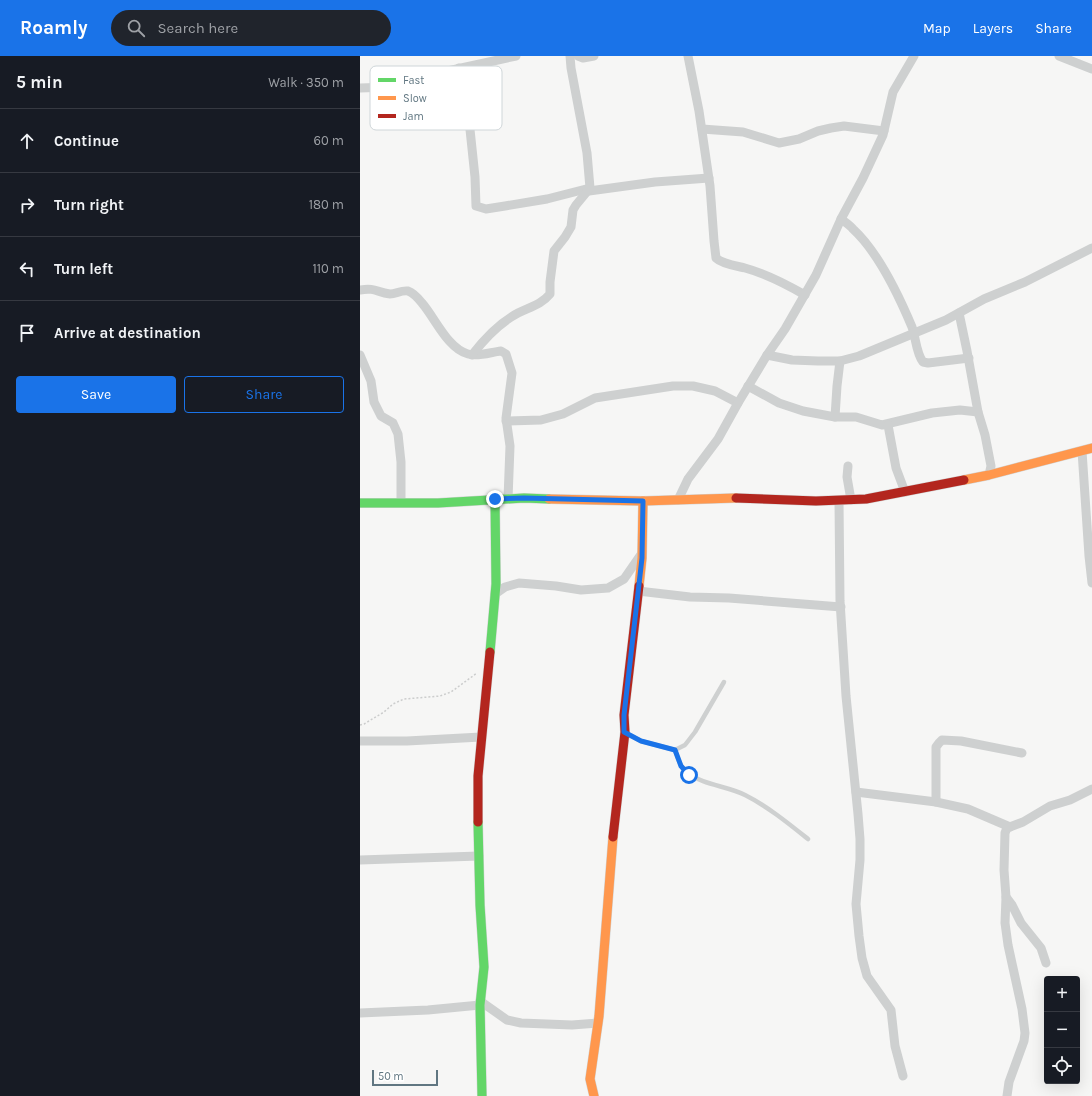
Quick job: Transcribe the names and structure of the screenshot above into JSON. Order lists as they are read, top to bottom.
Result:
{
  "legend": ["Fast", "Slow", "Jam"],
  "scale_bar": "50 m",
  "page": {
    "header": "Roamly",
    "search": "Search here",
    "nav": ["Map", "Layers", "Share"],
    "heading": ["5 min", "Walk · 350 m"],
    "list": [
      ["Continue", "60 m"],
      ["Turn right", "180 m"],
      ["Turn left", "110 m"],
      "Arrive at destination"
    ],
    "buttons": ["Save", "Share"],
    "map_buttons": ["+", "−"],
    "scale": "50 m"
  }
}
